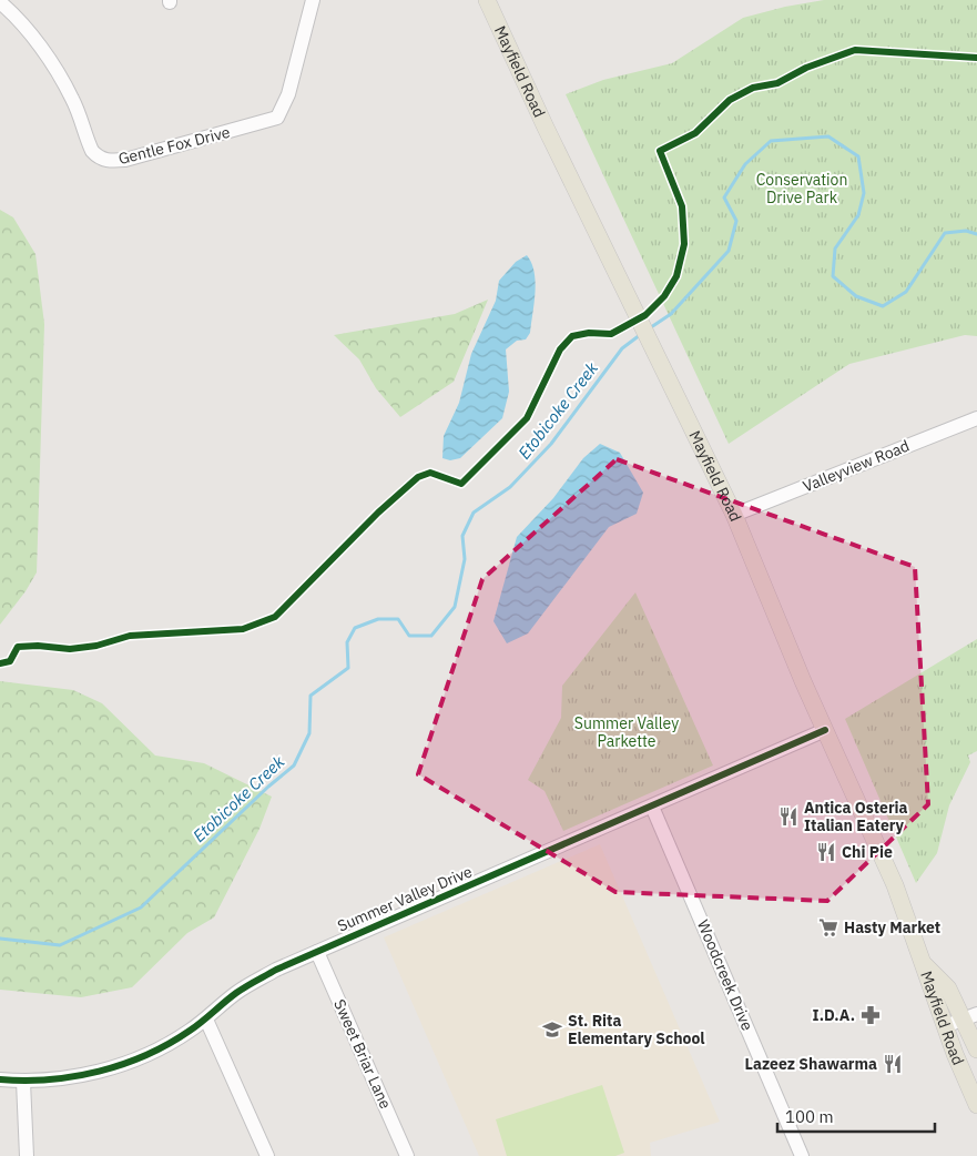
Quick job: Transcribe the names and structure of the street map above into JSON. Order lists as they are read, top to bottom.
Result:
{
  "streets": {
    "main road": ["Mayfield Road"],
    "street": [
      "Gentle Fox Drive",
      "Valleyview Road",
      "Summer Valley Drive",
      "Woodcreek Drive",
      "Sweet Briar Lane"
    ]
  },
  "crossings": [
    ["Mayfield Road", "Valleyview Road"],
    ["Mayfield Road", "Summer Valley Drive"],
    ["Summer Valley Drive", "Woodcreek Drive"],
    ["Summer Valley Drive", "Sweet Briar Lane"]
  ],
  "water": ["Etobicoke Creek"],
  "parks": ["Conservation Drive Park", "Summer Valley Parkette"],
  "places": {
    "restaurant": ["Antica Osteria Italian Eatery", "Chi Pie", "Lazeez Shawarma"],
    "supermarket": ["Hasty Market"],
    "pharmacy": ["I.D.A."],
    "school or university": ["St. Rita Elementary School"]
  },
  "scale_bar": "100 m"
}
